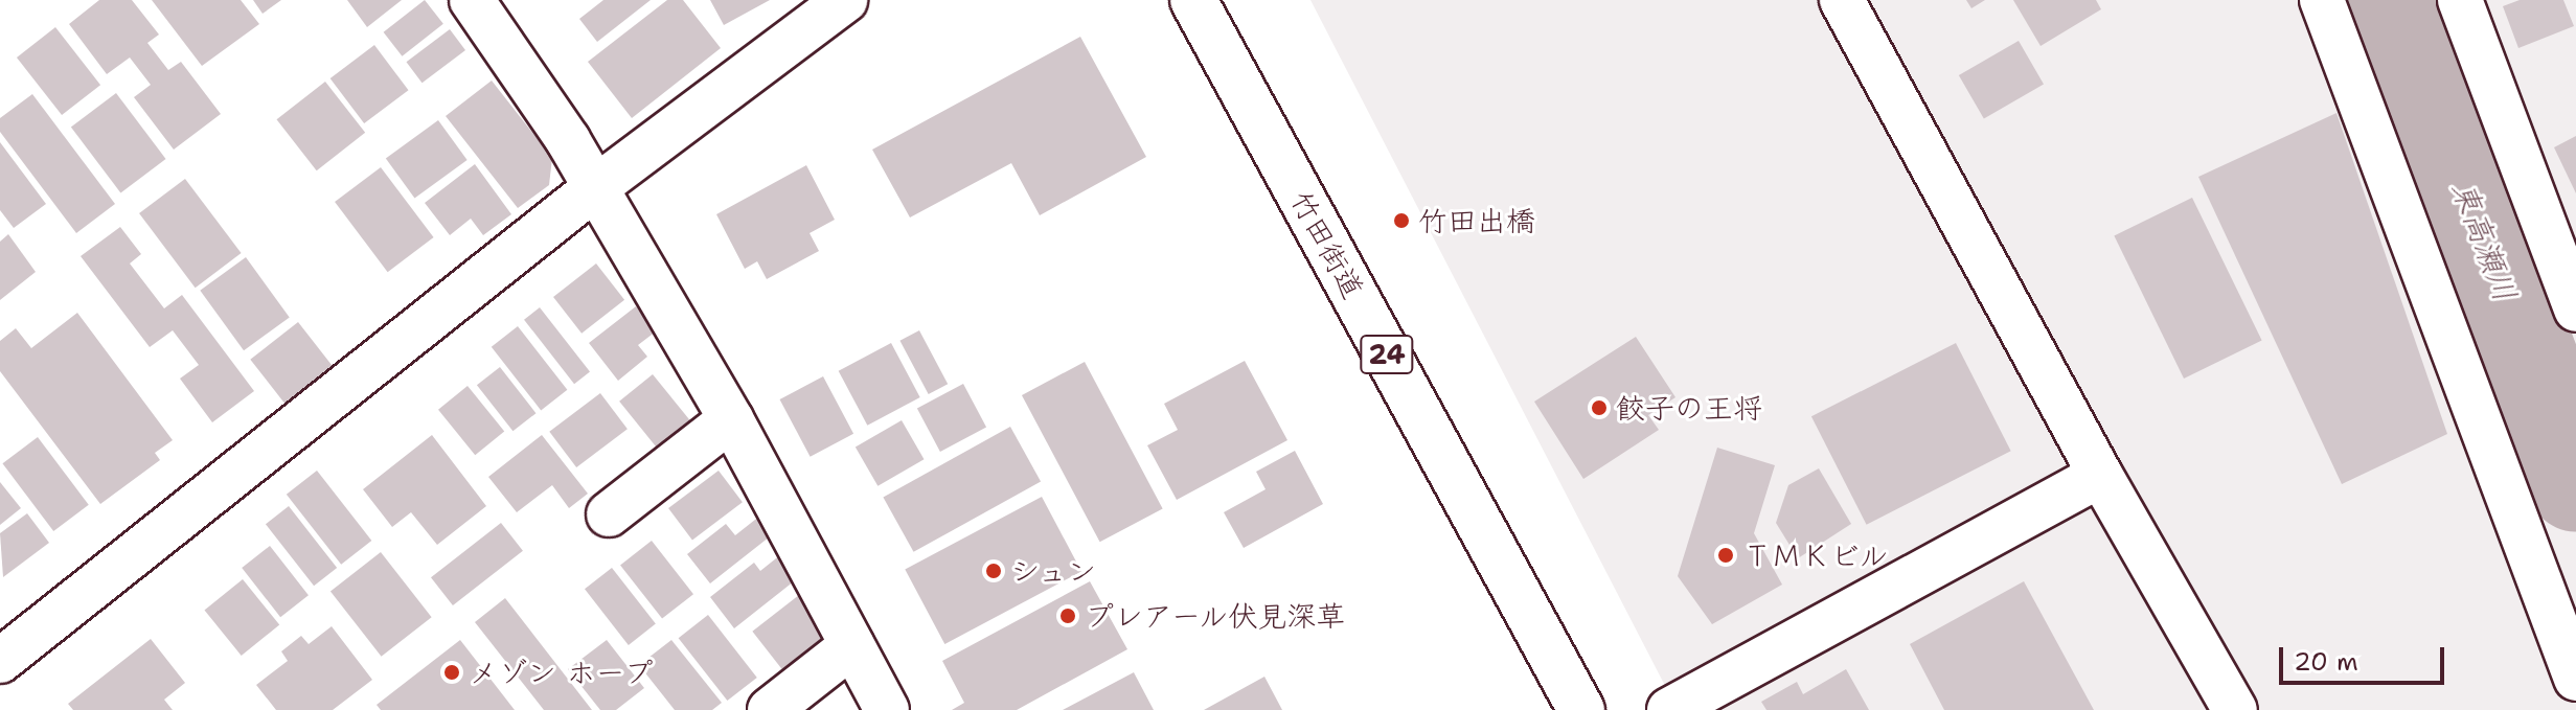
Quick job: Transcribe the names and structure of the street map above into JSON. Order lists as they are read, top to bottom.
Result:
{
  "streets": {
    "highway": ["竹田街道", "24"]
  },
  "water": ["東高瀬川"],
  "places": [
    "竹田出橋",
    "餃子の王将",
    "ＴＭＫビル",
    "シュン",
    "プレアール伏見深草",
    "メゾン ホープ"
  ],
  "scale_bar": "20 m"
}
